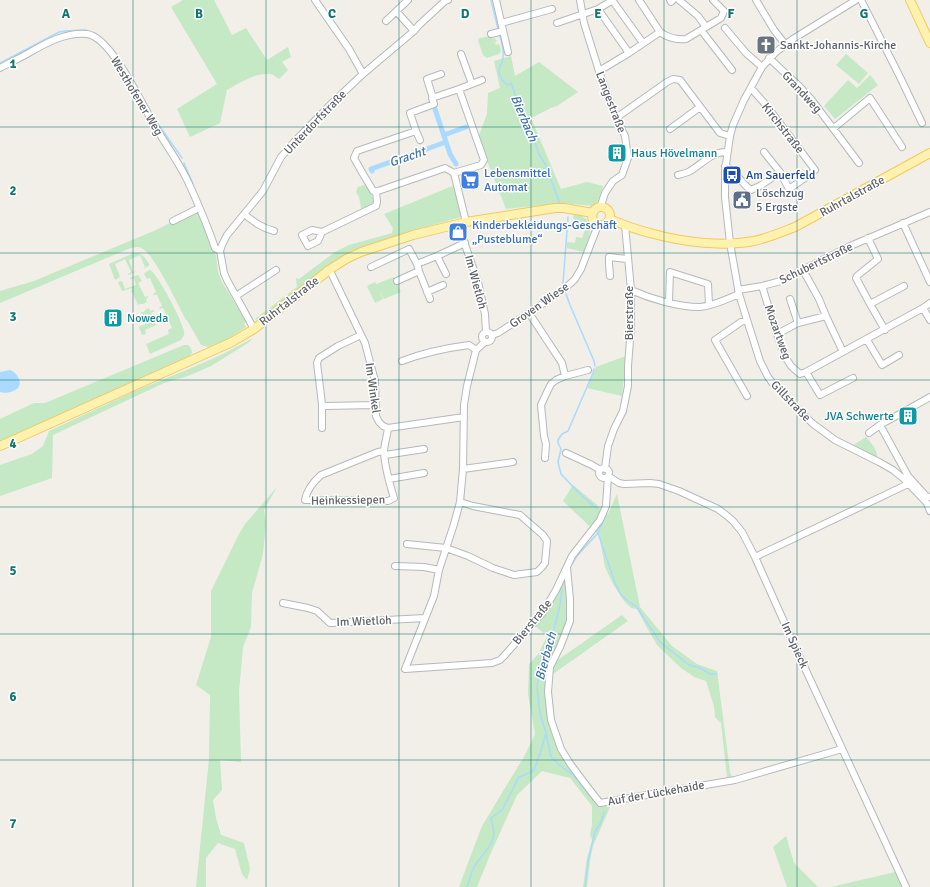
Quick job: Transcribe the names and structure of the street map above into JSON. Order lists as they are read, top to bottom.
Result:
{
  "streets": {
    "main road": ["Ruhrtalstraße"],
    "street": [
      "Grandweg",
      "Westhofener Weg",
      "Langestraße",
      "Unterdorfstraße",
      "Kirchstraße",
      "Schubertstraße",
      "Im Wietloh",
      "Groven Wiese",
      "Bierstraße",
      "Mozartweg",
      "Im Winkel",
      "Gillstraße",
      "Heinkessiepen",
      "Im Spieck",
      "Auf der Lückehaide"
    ]
  },
  "crossings": [
    ["Grandweg", "Kirchstraße"],
    ["Westhofener Weg", "Unterdorfstraße"],
    ["Langestraße", "Ruhrtalstraße"],
    ["Langestraße", "Groven Wiese"],
    ["Kirchstraße", "Ruhrtalstraße"],
    ["Kirchstraße", "Gillstraße"],
    ["Ruhrtalstraße", "Groven Wiese"],
    ["Ruhrtalstraße", "Bierstraße"],
    ["Ruhrtalstraße", "Gillstraße"],
    ["Schubertstraße", "Bierstraße"],
    ["Schubertstraße", "Mozartweg"],
    ["Schubertstraße", "Gillstraße"],
    ["Im Wietloh", "Groven Wiese"],
    ["Im Wietloh", "Bierstraße"],
    ["Bierstraße", "Im Spieck"],
    ["Bierstraße", "Auf der Lückehaide"],
    ["Im Spieck", "Auf der Lückehaide"]
  ],
  "water": ["Bierbach", "Gracht"],
  "places": {
    "church": ["Sankt-Johannis-Kirche"],
    "building": ["Haus Hövelmann", "Noweda", "JVA Schwerte"],
    "bus stop": ["Am Sauerfeld"],
    "supermarket": ["Lebensmittel Automat"],
    "public building": ["Löschzug 5 Ergste"],
    "shop": ["Kinderbekleidungs-Geschäft „Pusteblume“"]
  },
  "grid": {
    "columns": [
      "A",
      "B",
      "C",
      "D",
      "E",
      "F",
      "G"
    ],
    "rows": [
      "1",
      "2",
      "3",
      "4",
      "5",
      "6",
      "7"
    ]
  }
}
